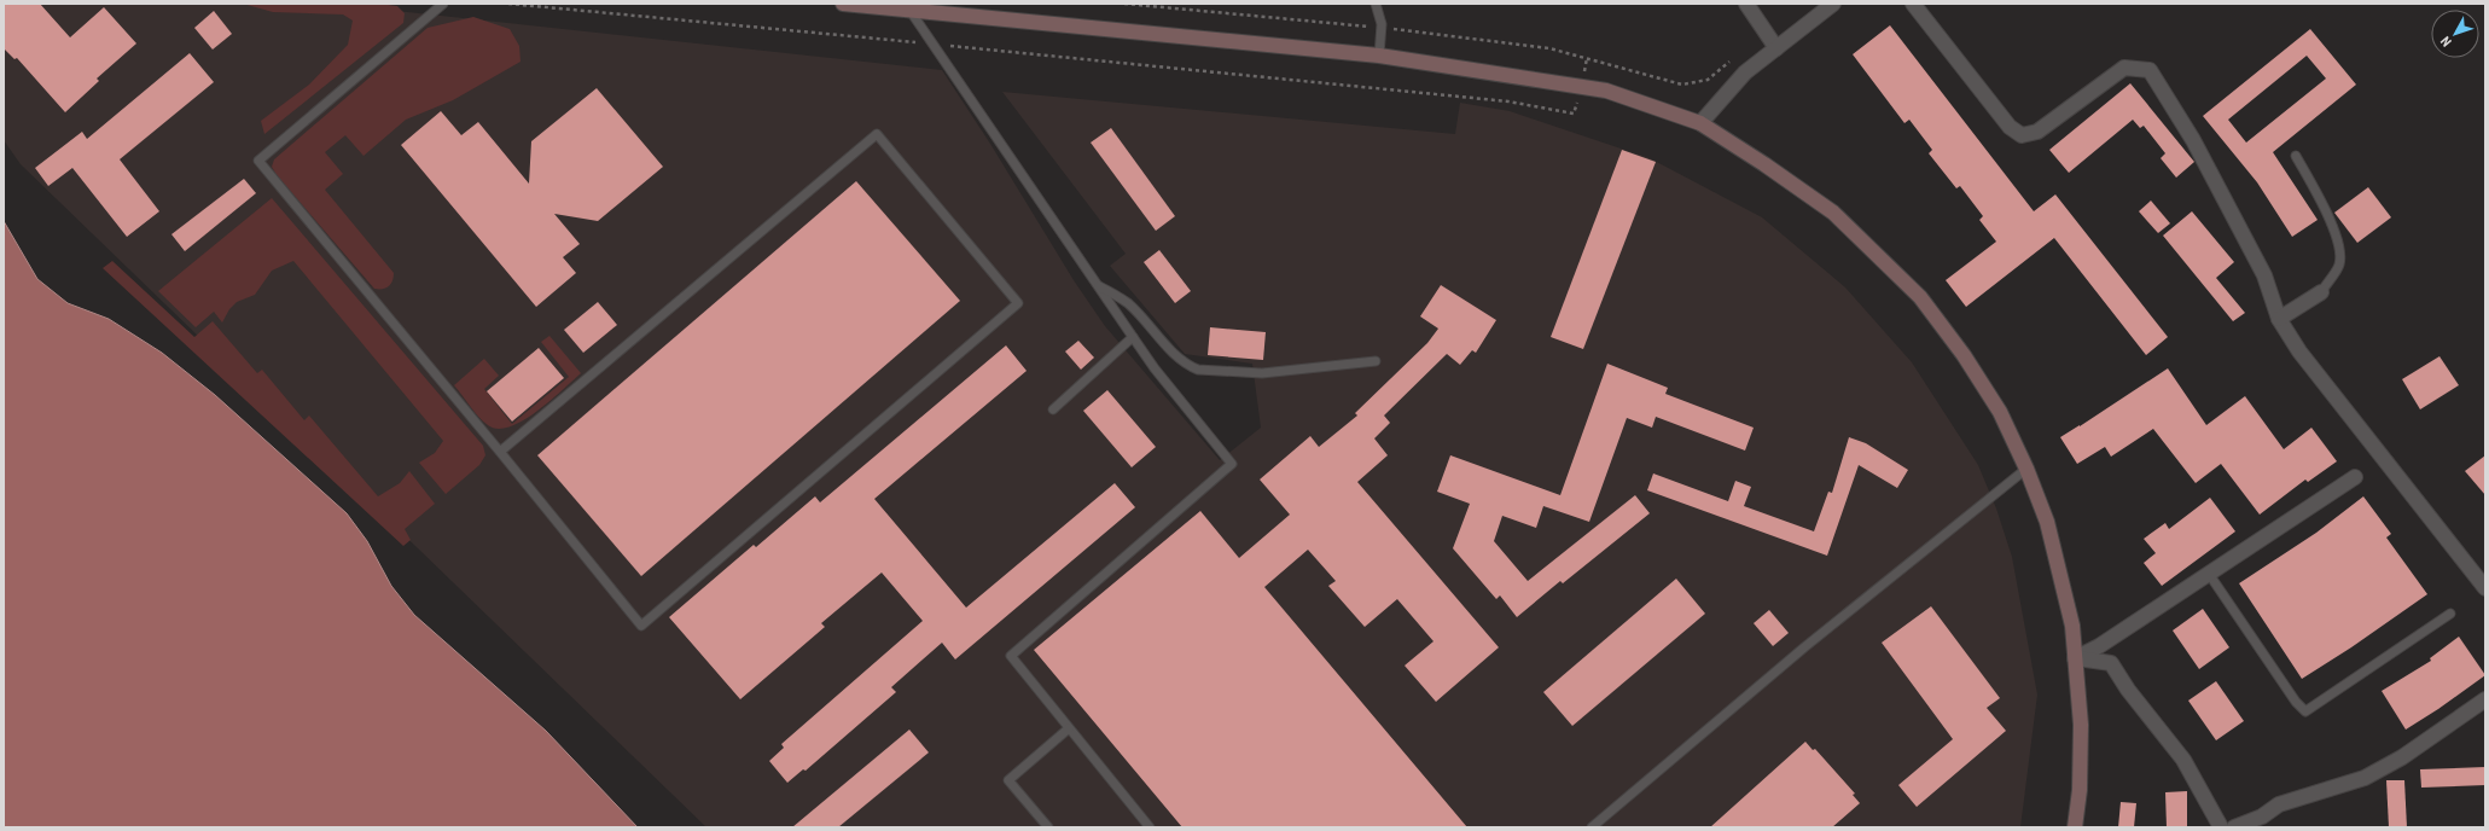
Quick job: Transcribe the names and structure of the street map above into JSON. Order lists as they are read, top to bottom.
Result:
{
  "north": "bottom left"
}
